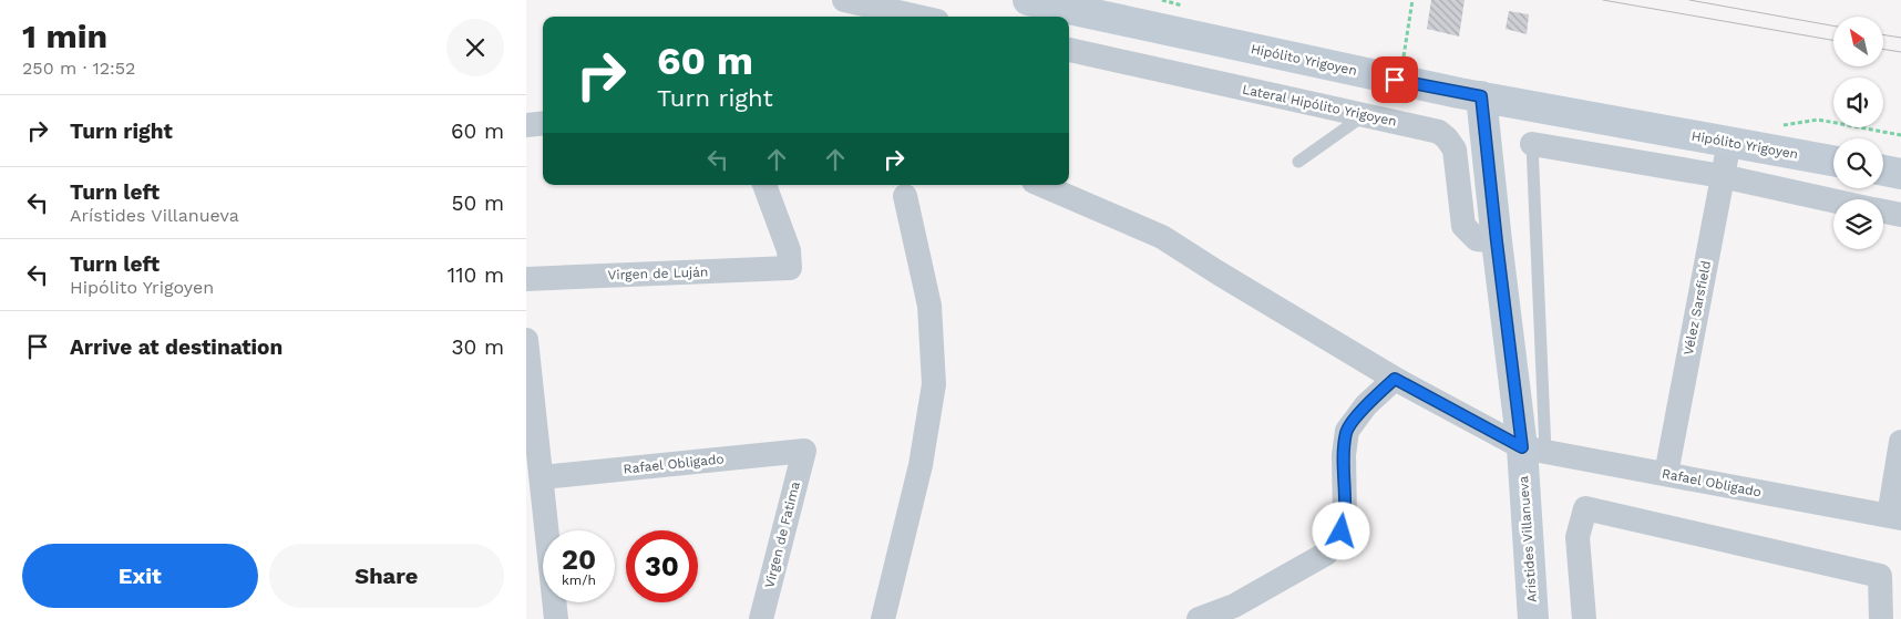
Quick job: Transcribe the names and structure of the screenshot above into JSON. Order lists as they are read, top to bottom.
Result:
{
  "streets": {
    "main road": ["Hipólito Yrigoyen", "Arístides Villanueva"],
    "street": [
      "Lateral Hipólito Yrigoyen",
      "Virgen de Luján",
      "Vélez Sarsfield",
      "Rafael Obligado",
      "Virgen de Fatima"
    ]
  },
  "crossings": [
    ["Hipólito Yrigoyen", "Vélez Sarsfield"],
    ["Hipólito Yrigoyen", "Arístides Villanueva"],
    ["Lateral Hipólito Yrigoyen", "Arístides Villanueva"],
    ["Vélez Sarsfield", "Rafael Obligado"],
    ["Rafael Obligado", "Virgen de Fatima"],
    ["Rafael Obligado", "Arístides Villanueva"]
  ],
  "north": "top left",
  "page": {
    "heading": ["1 min", "250 m · 12:52"],
    "turn": ["60 m", "Turn right"],
    "list": [
      {
        "name": "Turn right",
        "value": "60 m"
      },
      {
        "name": "Turn left",
        "note": "Arístides Villanueva",
        "value": "50 m"
      },
      {
        "name": "Turn left",
        "note": "Hipólito Yrigoyen",
        "value": "110 m"
      },
      {
        "name": "Arrive at destination",
        "value": "30 m"
      }
    ],
    "speed": "20 km/h",
    "limit": "30",
    "buttons": ["Exit", "Share"]
  }
}
